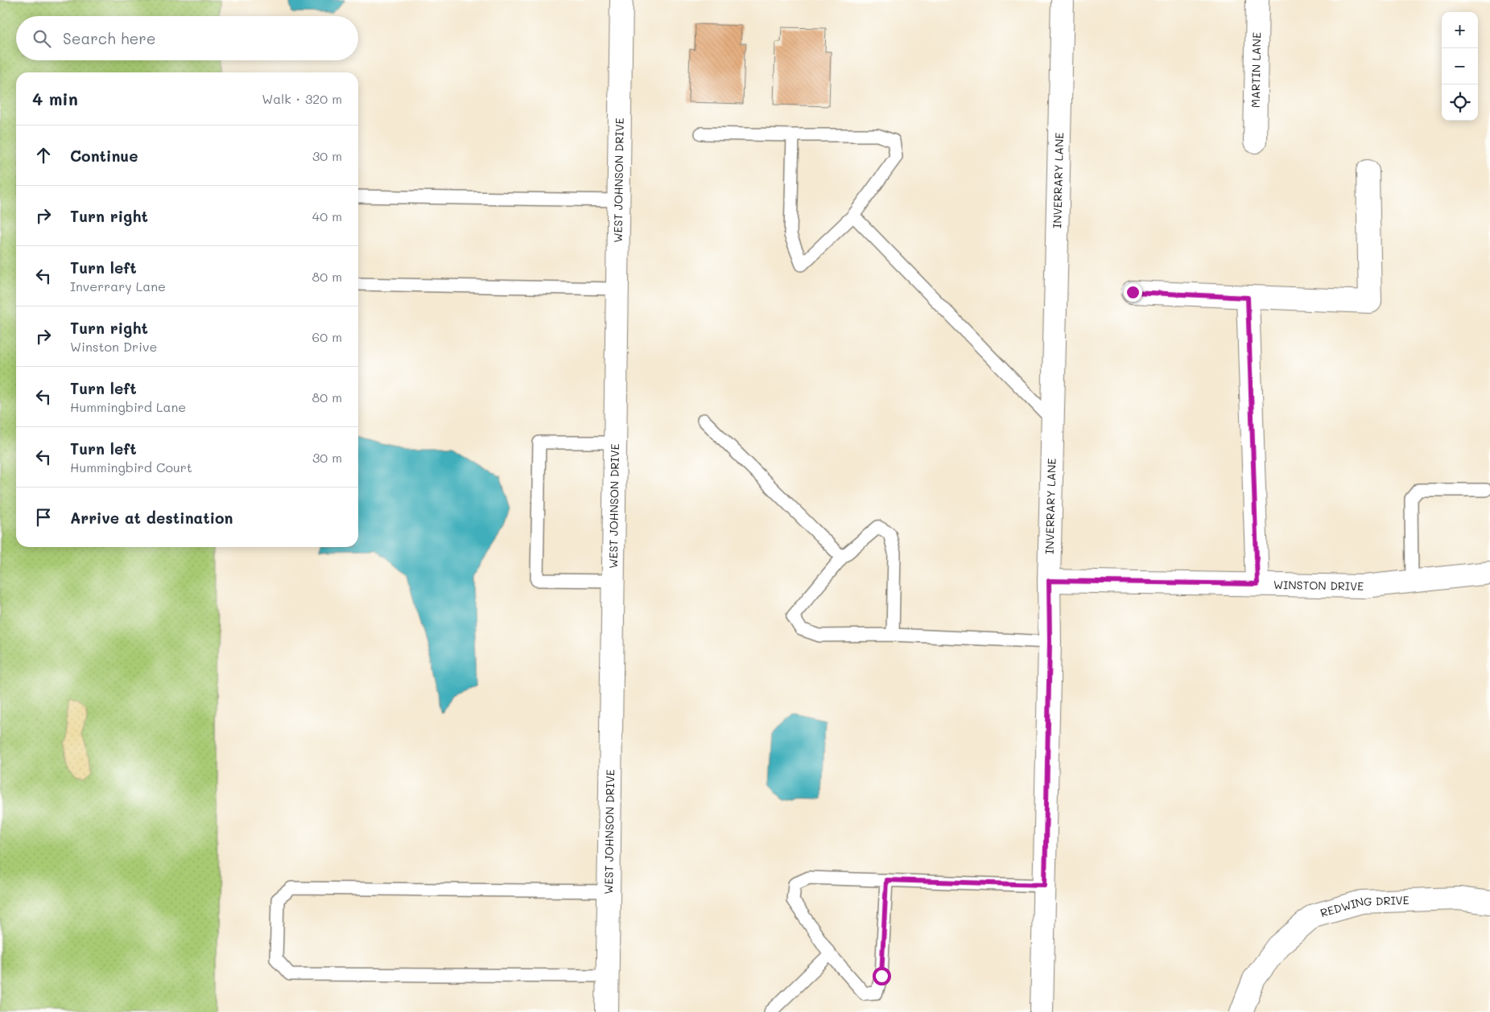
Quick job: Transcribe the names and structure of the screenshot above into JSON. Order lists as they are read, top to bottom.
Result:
{
  "streets": {
    "street": [
      "MARTIN LANE",
      "WEST JOHNSON DRIVE",
      "INVERRARY LANE",
      "WINSTON DRIVE",
      "REDWING DRIVE"
    ]
  },
  "crossings": [
    ["INVERRARY LANE", "WINSTON DRIVE"]
  ],
  "page": {
    "map_buttons": ["+", "−"],
    "search": "Search here",
    "heading": ["4 min", "Walk · 320 m"],
    "list": [
      ["Continue", "30 m"],
      ["Turn right", "40 m"],
      ["Turn left", "Inverrary Lane", "80 m"],
      ["Turn right", "Winston Drive", "60 m"],
      ["Turn left", "Hummingbird Lane", "80 m"],
      ["Turn left", "Hummingbird Court", "30 m"],
      "Arrive at destination"
    ]
  }
}
